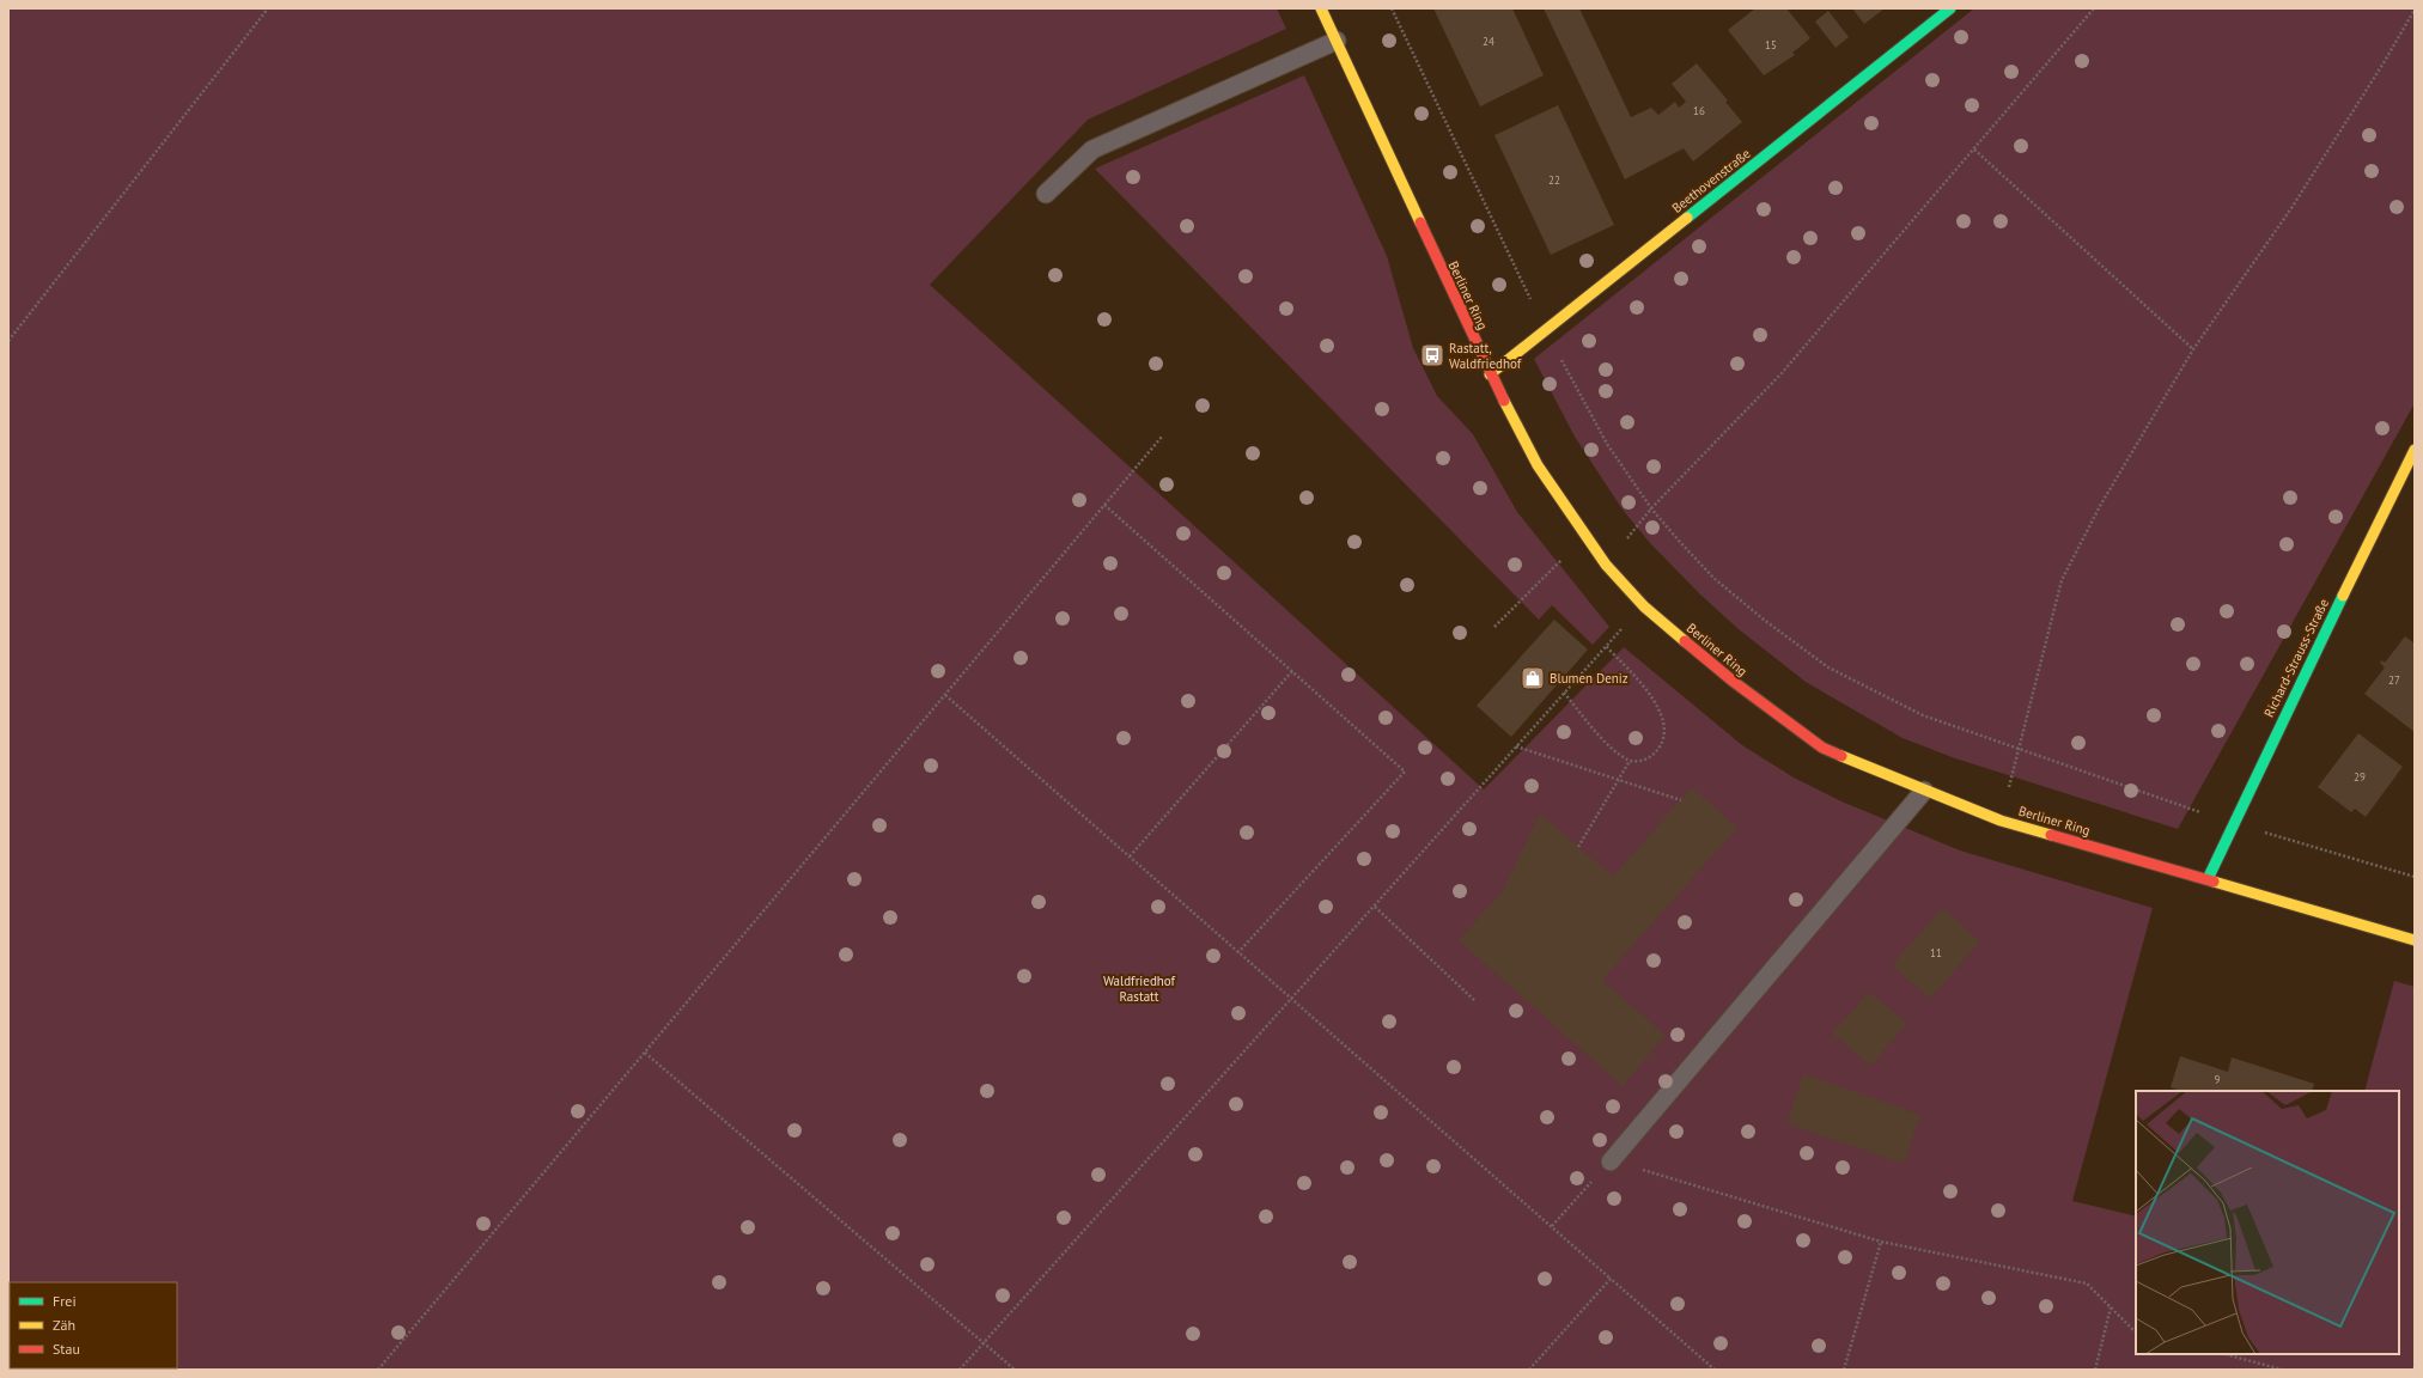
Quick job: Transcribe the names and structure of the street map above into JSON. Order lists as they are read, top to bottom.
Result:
{
  "streets": {
    "street": ["Beethovenstraße", "Berliner Ring", "Richard-Strauss-Straße"]
  },
  "crossings": [
    ["Beethovenstraße", "Berliner Ring"],
    ["Berliner Ring", "Richard-Strauss-Straße"]
  ],
  "parks": ["Waldfriedhof Rastatt"],
  "places": {
    "bus stop": ["Rastatt, Waldfriedhof"],
    "shop": ["Blumen Deniz"]
  },
  "house_numbers": [
    "24",
    "15",
    "16",
    "22",
    "27",
    "29",
    "11",
    "9"
  ],
  "legend": ["Frei", "Zäh", "Stau"]
}
